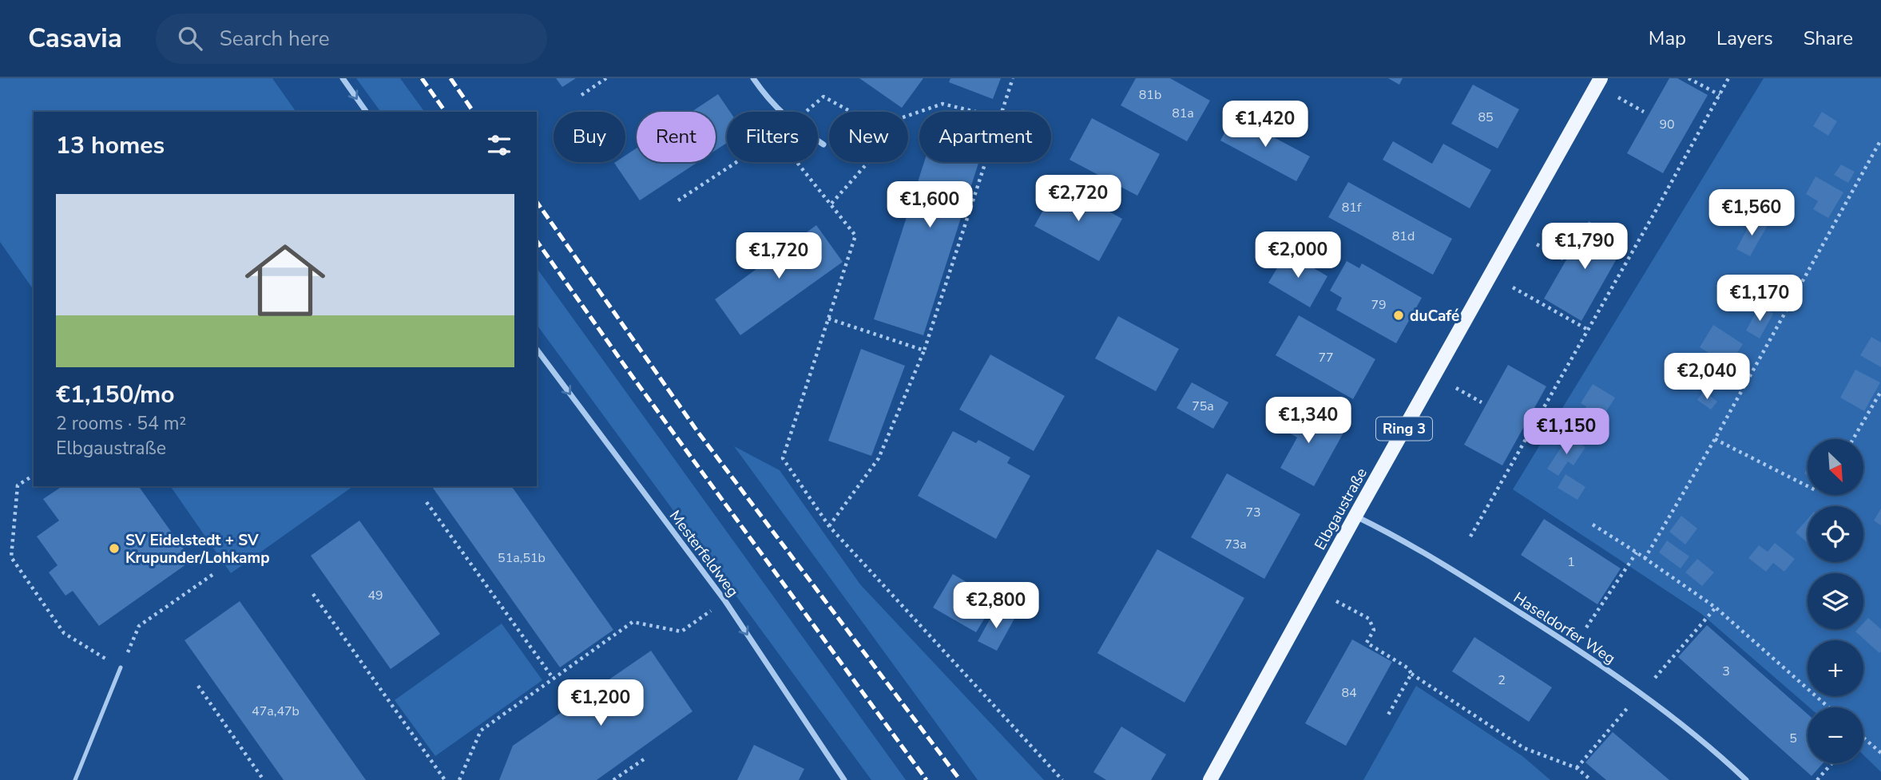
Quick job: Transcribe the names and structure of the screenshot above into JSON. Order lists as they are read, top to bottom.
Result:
{
  "streets": {
    "main road": ["Ring 3", "Elbgaustraße"],
    "street": ["Mesterfeldweg", "Haseldorfer Weg"]
  },
  "crossings": [
    ["Elbgaustraße", "Haseldorfer Weg"]
  ],
  "one_way": ["Mesterfeldweg"],
  "places": ["duCafé", "SV Eidelstedt + SV Krupunder/Lohkamp"],
  "house_numbers": [
    "81b",
    "81a",
    "85",
    "90",
    "81f",
    "81d",
    "79",
    "77",
    "75a",
    "73",
    "73a",
    "51a,51b",
    "1",
    "49",
    "3",
    "2",
    "84",
    "47a,47b",
    "5"
  ],
  "north": "bottom right",
  "page": {
    "header": "Casavia",
    "search": "Search here",
    "nav": ["Map", "Layers", "Share"],
    "price": [
      "€1,420",
      "€2,720",
      "€1,600",
      "€1,560",
      "€1,790",
      "€2,000",
      "€1,720",
      "€1,170",
      "€2,040",
      "€1,340",
      "€1,150",
      "€2,800",
      "€1,200"
    ],
    "chip": [
      "Buy",
      "Rent",
      "Filters",
      "New",
      "Apartment"
    ],
    "heading": "13 homes",
    "list": [
      {
        "name": "€1,150/mo",
        "note": "2 rooms · 54 m² · Elbgaustraße"
      }
    ],
    "map_buttons": ["+", "−"]
  }
}
